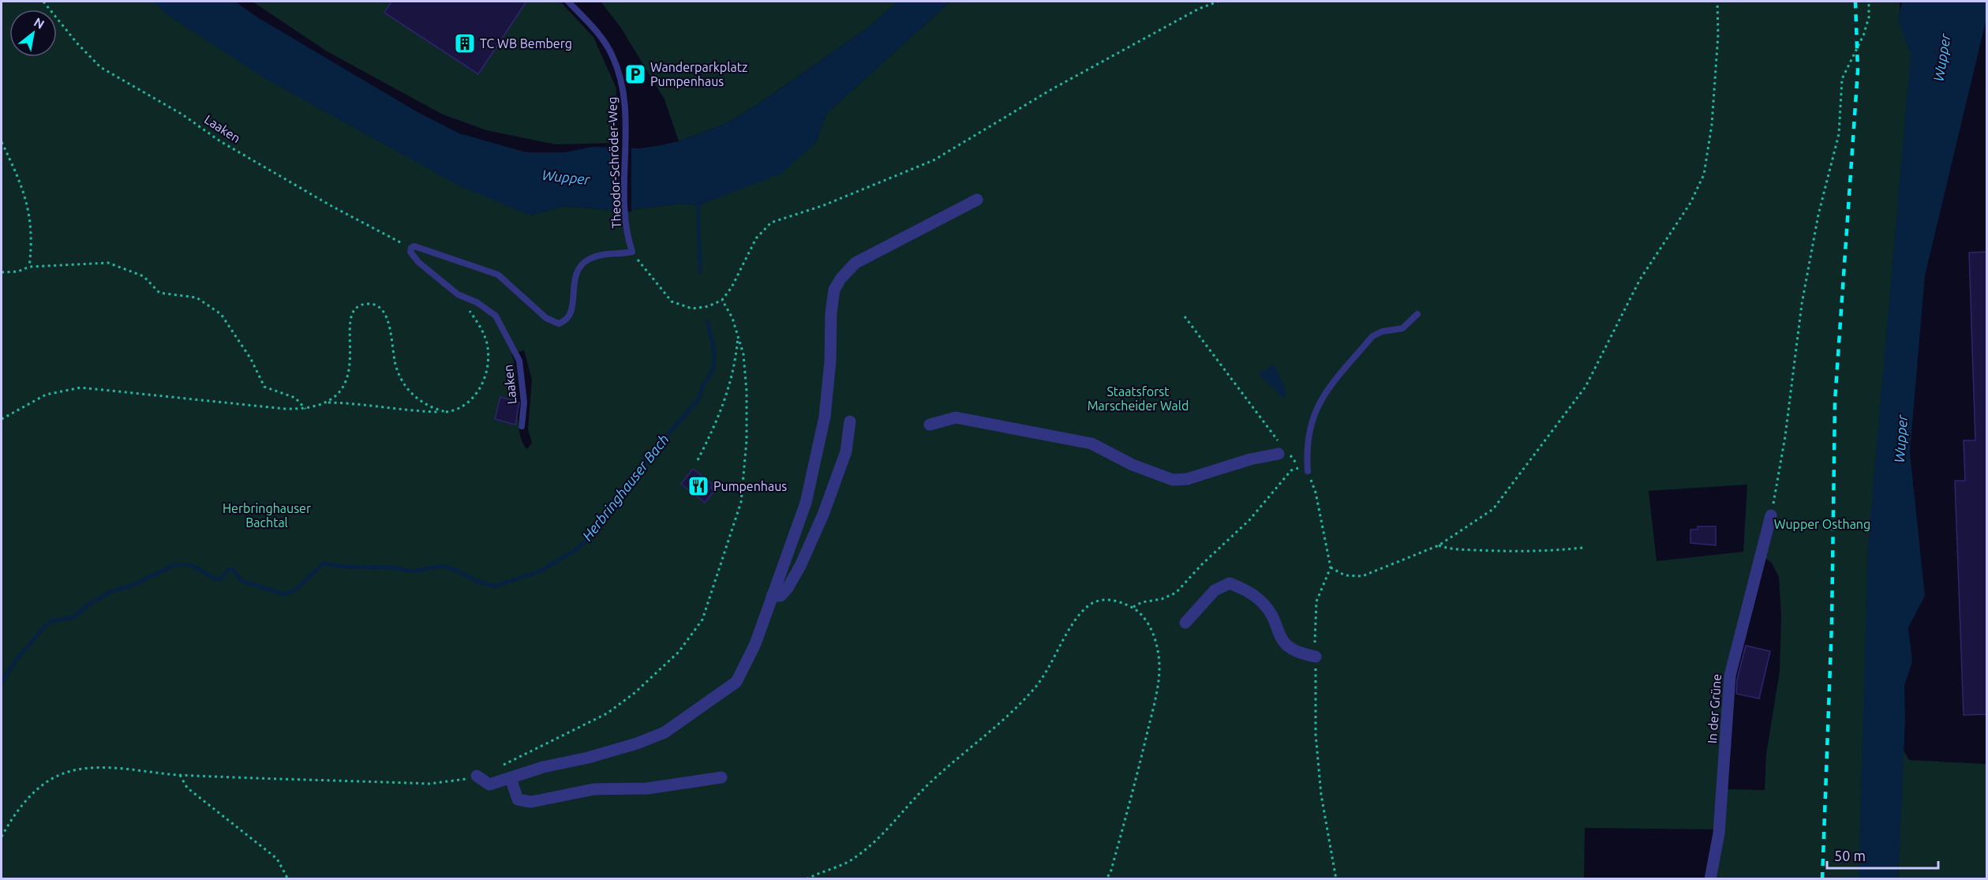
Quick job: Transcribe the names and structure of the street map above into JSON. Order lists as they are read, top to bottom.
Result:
{
  "streets": {
    "street": ["In der Grüne"],
    "lane": ["Laaken", "Theodor-Schröder-Weg"]
  },
  "water": ["Wupper", "Herbringhauser Bach"],
  "parks": ["Staatsforst Marscheider Wald", "Herbringhauser Bachtal", "Wupper Osthang"],
  "places": {
    "building": ["TC WB Bemberg"],
    "parking": ["Wanderparkplatz Pumpenhaus"],
    "restaurant": ["Pumpenhaus"]
  },
  "scale_bar": "50 m",
  "north": "top right"
}
